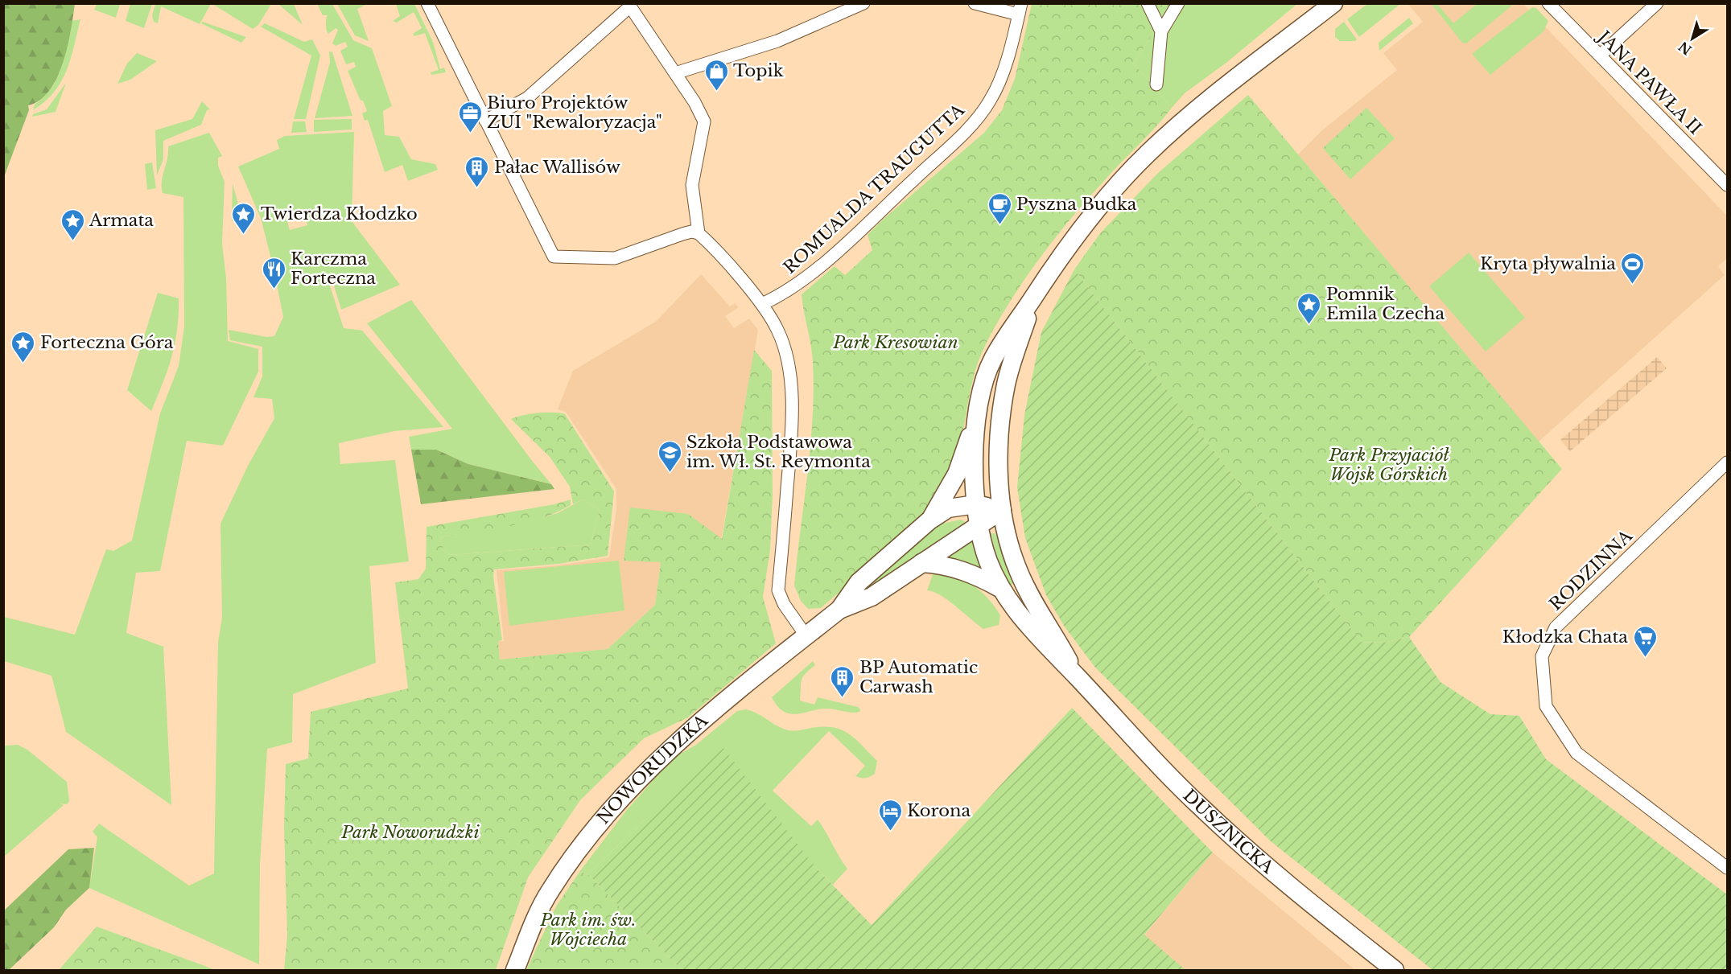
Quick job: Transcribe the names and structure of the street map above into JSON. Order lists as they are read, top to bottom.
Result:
{
  "streets": {
    "street": [
      "JANA PAWŁA II",
      "ROMUALDA TRAUGUTTA",
      "RODZINNA",
      "NOWORUDZKA",
      "DUSZNICKA"
    ]
  },
  "crossings": [
    ["NOWORUDZKA", "DUSZNICKA"]
  ],
  "parks": [
    "Park Kresowian",
    "Park Przyjaciół Wojsk Górskich",
    "Park Noworudzki",
    "Park im. św. Wojciecha"
  ],
  "places": {
    "shop": ["Topik"],
    "office": ["Biuro Projektów ZUI \"Rewaloryzacja\""],
    "building": ["Pałac Wallisów", "BP Automatic Carwash"],
    "cafe": ["Pyszna Budka"],
    "place": [
      "Twierdza Kłodzko",
      "Armata",
      "Pomnik Emila Czecha",
      "Forteczna Góra"
    ],
    "sports": ["Kryta pływalnia"],
    "restaurant": ["Karczma Forteczna"],
    "school or university": ["Szkoła Podstawowa im. Wł. St. Reymonta"],
    "supermarket": ["Kłodzka Chata"],
    "hotel": ["Korona"]
  },
  "north": "bottom left"
}
